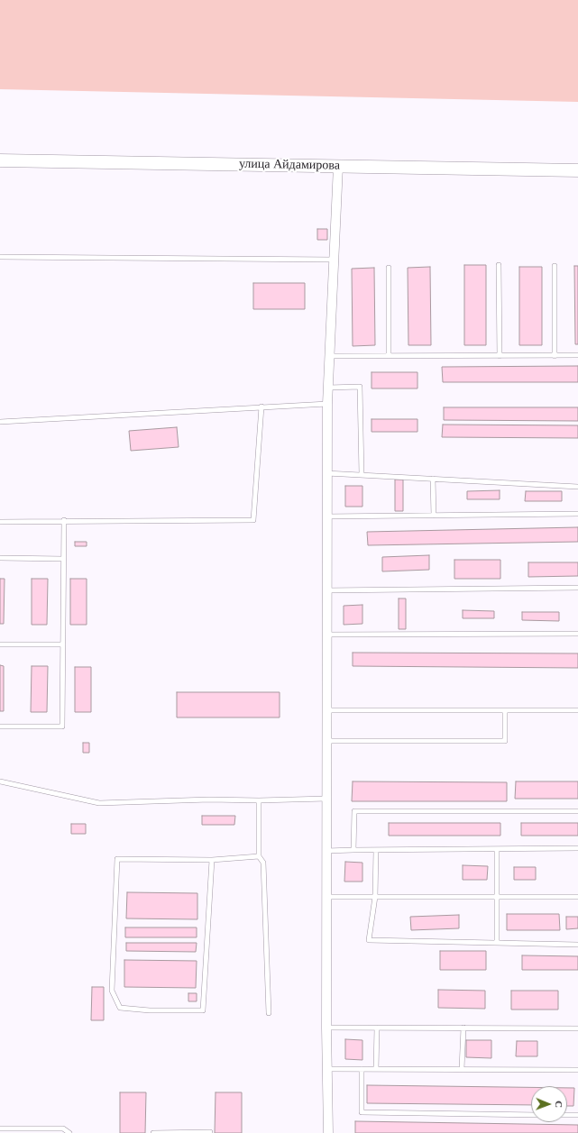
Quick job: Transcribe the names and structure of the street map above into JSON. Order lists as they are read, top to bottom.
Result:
{
  "streets": {
    "main road": ["улица Айдамирова"]
  },
  "north": "right"
}
